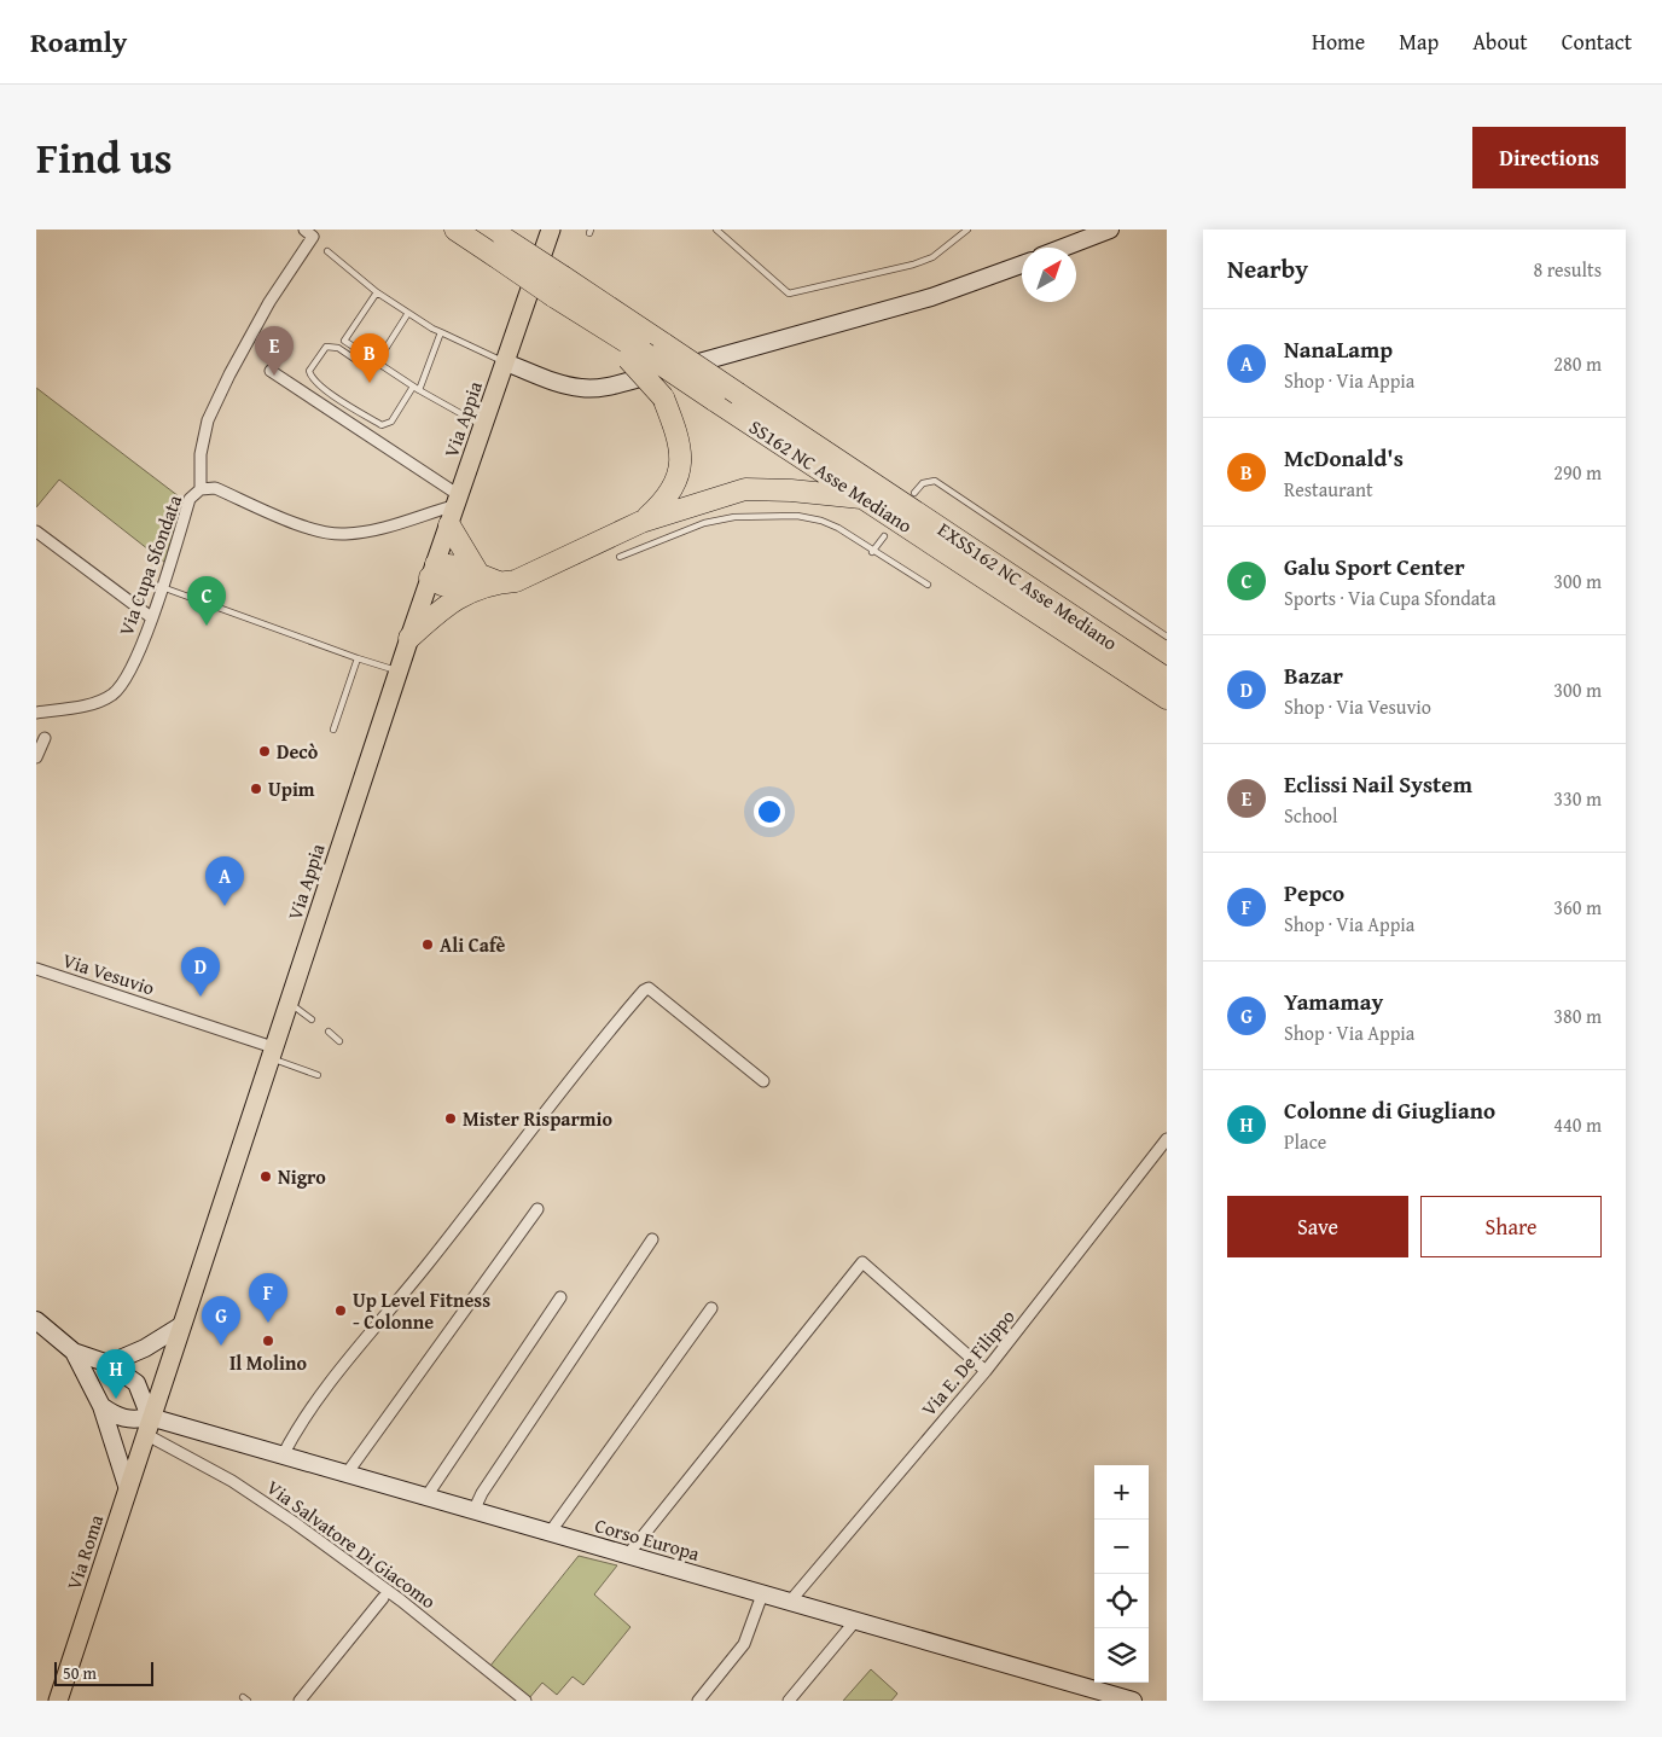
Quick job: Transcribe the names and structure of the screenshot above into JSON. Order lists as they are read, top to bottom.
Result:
{
  "streets": {
    "highway": ["SS162 NC Asse Mediano", "EXSS162 NC Asse Mediano"],
    "main road": ["Via Appia", "Corso Europa", "Via Roma"],
    "street": [
      "Via Cupa Sfondata",
      "Via Vesuvio",
      "Via E. De Filippo",
      "Via Salvatore Di Giacomo"
    ]
  },
  "crossings": [
    ["Via Appia", "Via Cupa Sfondata"],
    ["Via Appia", "Via Vesuvio"],
    ["Via Appia", "Corso Europa"],
    ["Via Appia", "Via Salvatore Di Giacomo"],
    ["Via Appia", "Via Roma"],
    ["SS162 NC Asse Mediano", "EXSS162 NC Asse Mediano"],
    ["Via E. De Filippo", "Corso Europa"],
    ["Corso Europa", "Via Salvatore Di Giacomo"],
    ["Corso Europa", "Via Roma"],
    ["Via Salvatore Di Giacomo", "Via Roma"]
  ],
  "places": [
    "Decò",
    "Upim",
    "Ali Cafè",
    "Mister Risparmio",
    "Nigro",
    "Up Level Fitness - Colonne",
    "Il Molino"
  ],
  "scale_bar": "50 m",
  "north": "top right",
  "page": {
    "header": "Roamly",
    "nav": [
      "Home",
      "Map",
      "About",
      "Contact"
    ],
    "title": "Find us",
    "buttons": [
      "Directions",
      ["Save", "Share"]
    ],
    "heading": ["Nearby", "8 results"],
    "list": [
      {
        "mark": "A",
        "name": "NanaLamp",
        "note": "Shop · Via Appia",
        "value": "280 m"
      },
      {
        "mark": "B",
        "name": "McDonald's",
        "note": "Restaurant",
        "value": "290 m"
      },
      {
        "mark": "C",
        "name": "Galu Sport Center",
        "note": "Sports · Via Cupa Sfondata",
        "value": "300 m"
      },
      {
        "mark": "D",
        "name": "Bazar",
        "note": "Shop · Via Vesuvio",
        "value": "300 m"
      },
      {
        "mark": "E",
        "name": "Eclissi Nail System",
        "note": "School",
        "value": "330 m"
      },
      {
        "mark": "F",
        "name": "Pepco",
        "note": "Shop · Via Appia",
        "value": "360 m"
      },
      {
        "mark": "G",
        "name": "Yamamay",
        "note": "Shop · Via Appia",
        "value": "380 m"
      },
      {
        "mark": "H",
        "name": "Colonne di Giugliano",
        "note": "Place",
        "value": "440 m"
      }
    ],
    "pins": [
      "E",
      "B",
      "C",
      "A",
      "D",
      "F",
      "G",
      "H"
    ],
    "map_buttons": ["+", "−"],
    "scale": "50 m"
  }
}
